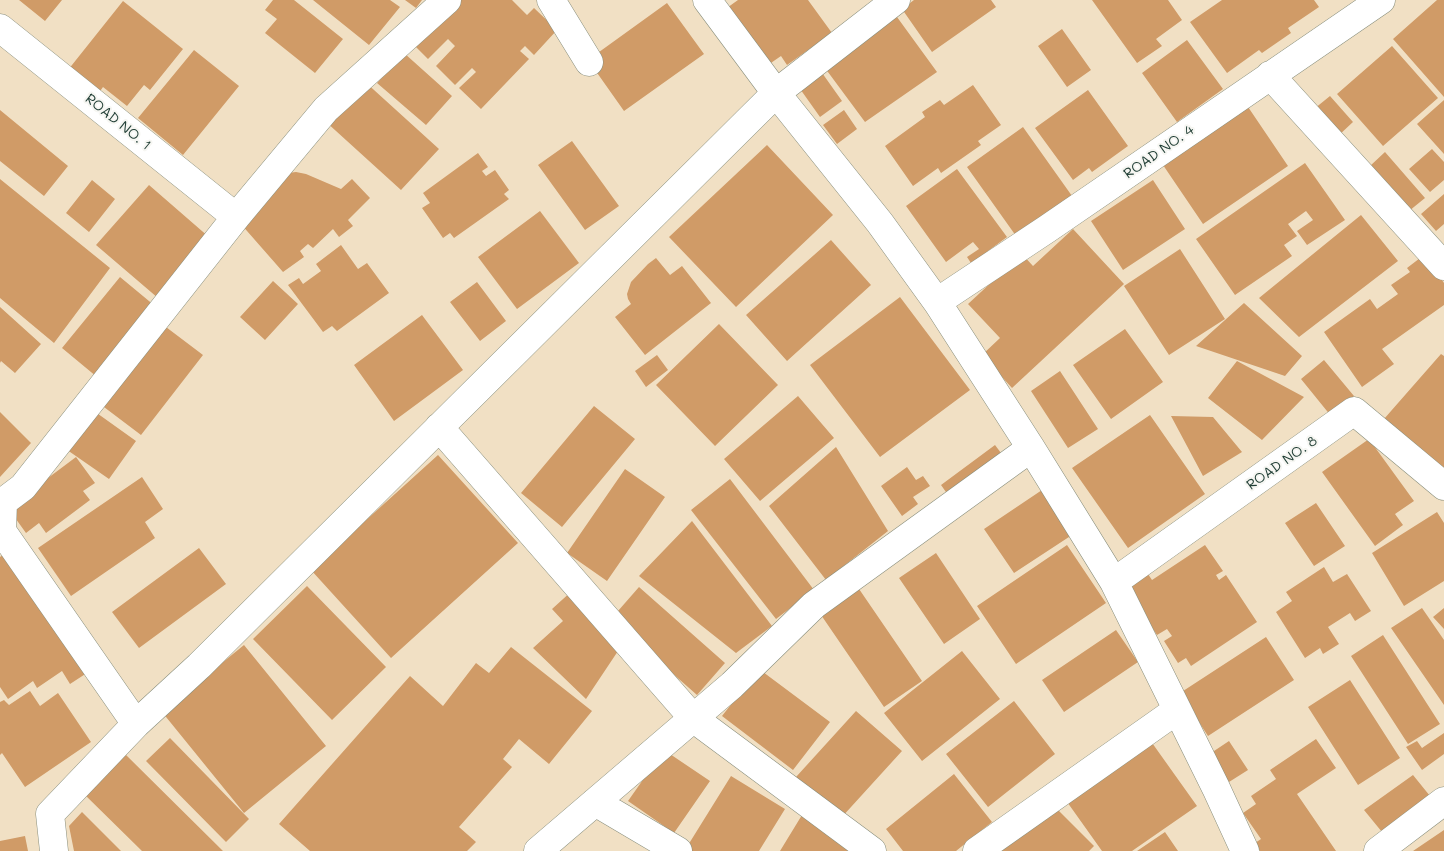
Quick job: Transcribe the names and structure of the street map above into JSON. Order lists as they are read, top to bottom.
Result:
{
  "streets": {
    "street": ["ROAD NO. 1", "ROAD NO. 4", "ROAD NO. 8"]
  }
}
